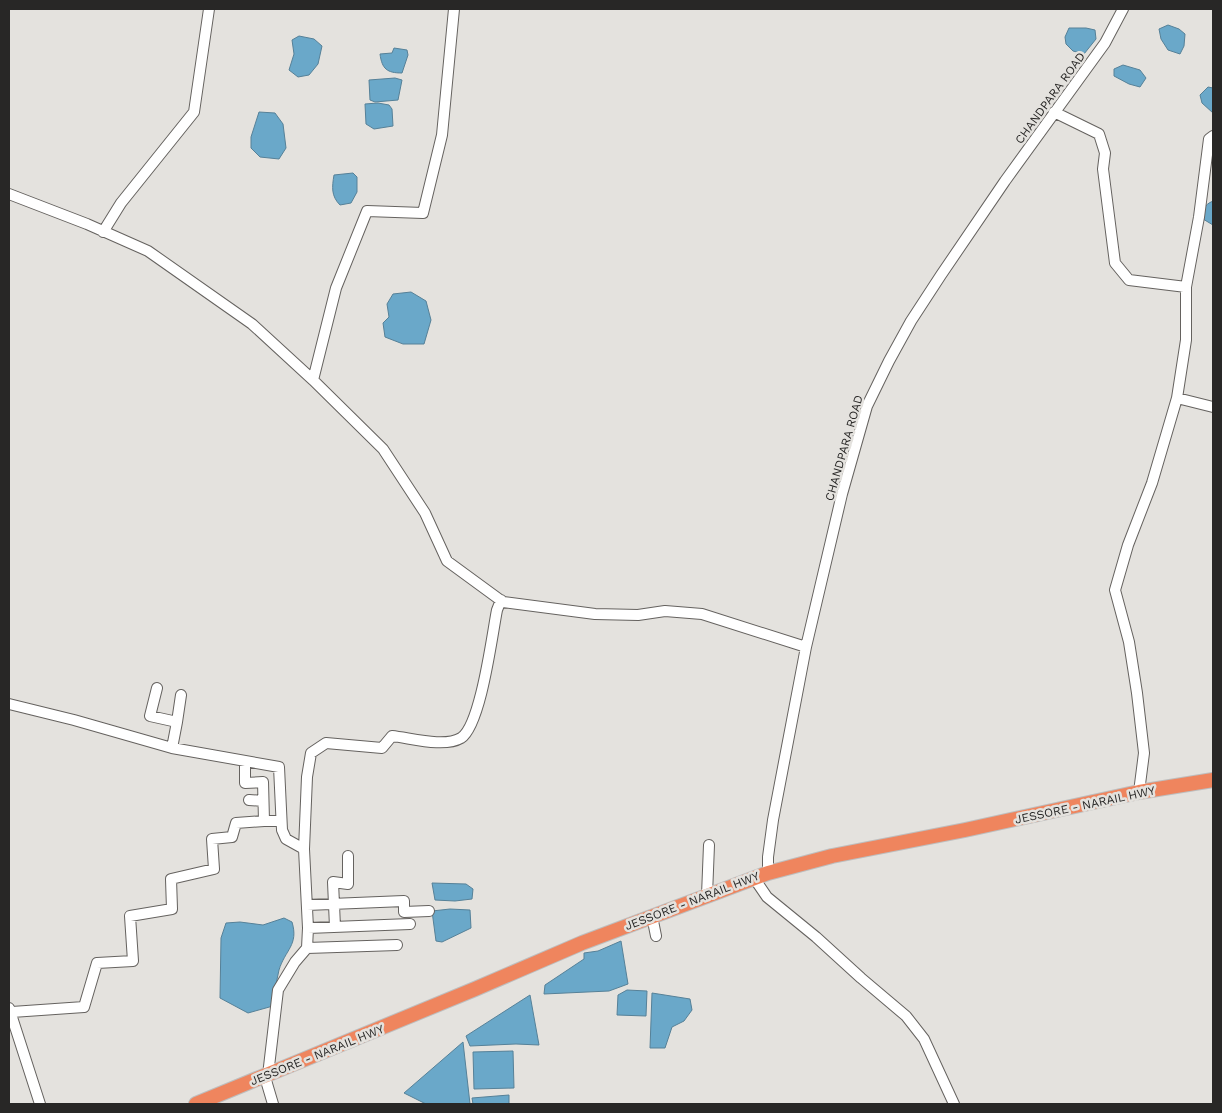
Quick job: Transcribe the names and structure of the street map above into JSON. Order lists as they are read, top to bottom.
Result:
{
  "streets": {
    "highway": ["JESSORE - NARAIL HWY"],
    "street": ["CHANDPARA ROAD"]
  },
  "crossings": [
    ["CHANDPARA ROAD", "JESSORE - NARAIL HWY"]
  ]
}
